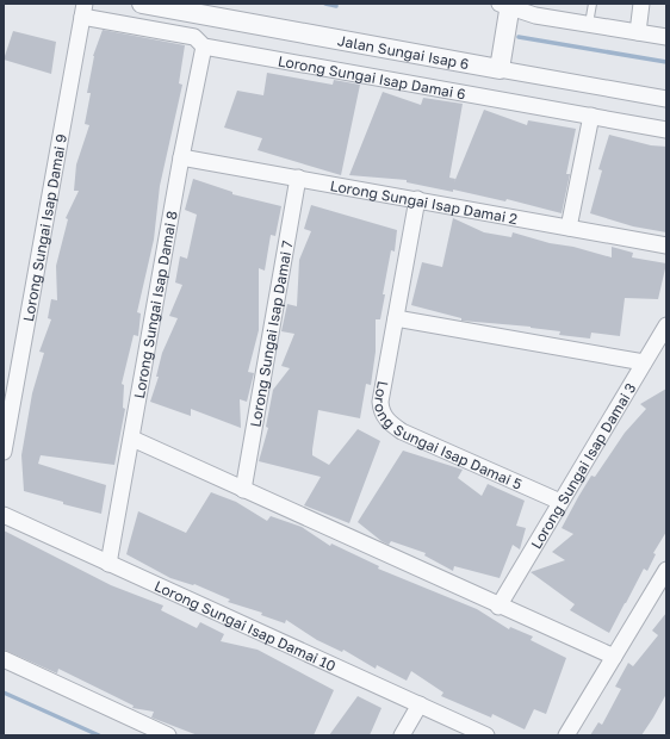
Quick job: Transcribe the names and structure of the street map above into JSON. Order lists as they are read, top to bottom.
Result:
{
  "streets": {
    "street": [
      "Jalan Sungai Isap 6",
      "Lorong Sungai Isap Damai 6",
      "Lorong Sungai Isap Damai 2",
      "Lorong Sungai Isap Damai 9",
      "Lorong Sungai Isap Damai 8",
      "Lorong Sungai Isap Damai 7",
      "Lorong Sungai Isap Damai 5",
      "Lorong Sungai Isap Damai 3",
      "Lorong Sungai Isap Damai 10"
    ]
  },
  "crossings": [
    ["Lorong Sungai Isap Damai 6", "Lorong Sungai Isap Damai 9"],
    ["Lorong Sungai Isap Damai 6", "Lorong Sungai Isap Damai 8"],
    ["Lorong Sungai Isap Damai 2", "Lorong Sungai Isap Damai 8"],
    ["Lorong Sungai Isap Damai 2", "Lorong Sungai Isap Damai 7"],
    ["Lorong Sungai Isap Damai 2", "Lorong Sungai Isap Damai 5"],
    ["Lorong Sungai Isap Damai 8", "Lorong Sungai Isap Damai 10"],
    ["Lorong Sungai Isap Damai 5", "Lorong Sungai Isap Damai 3"]
  ]
}
